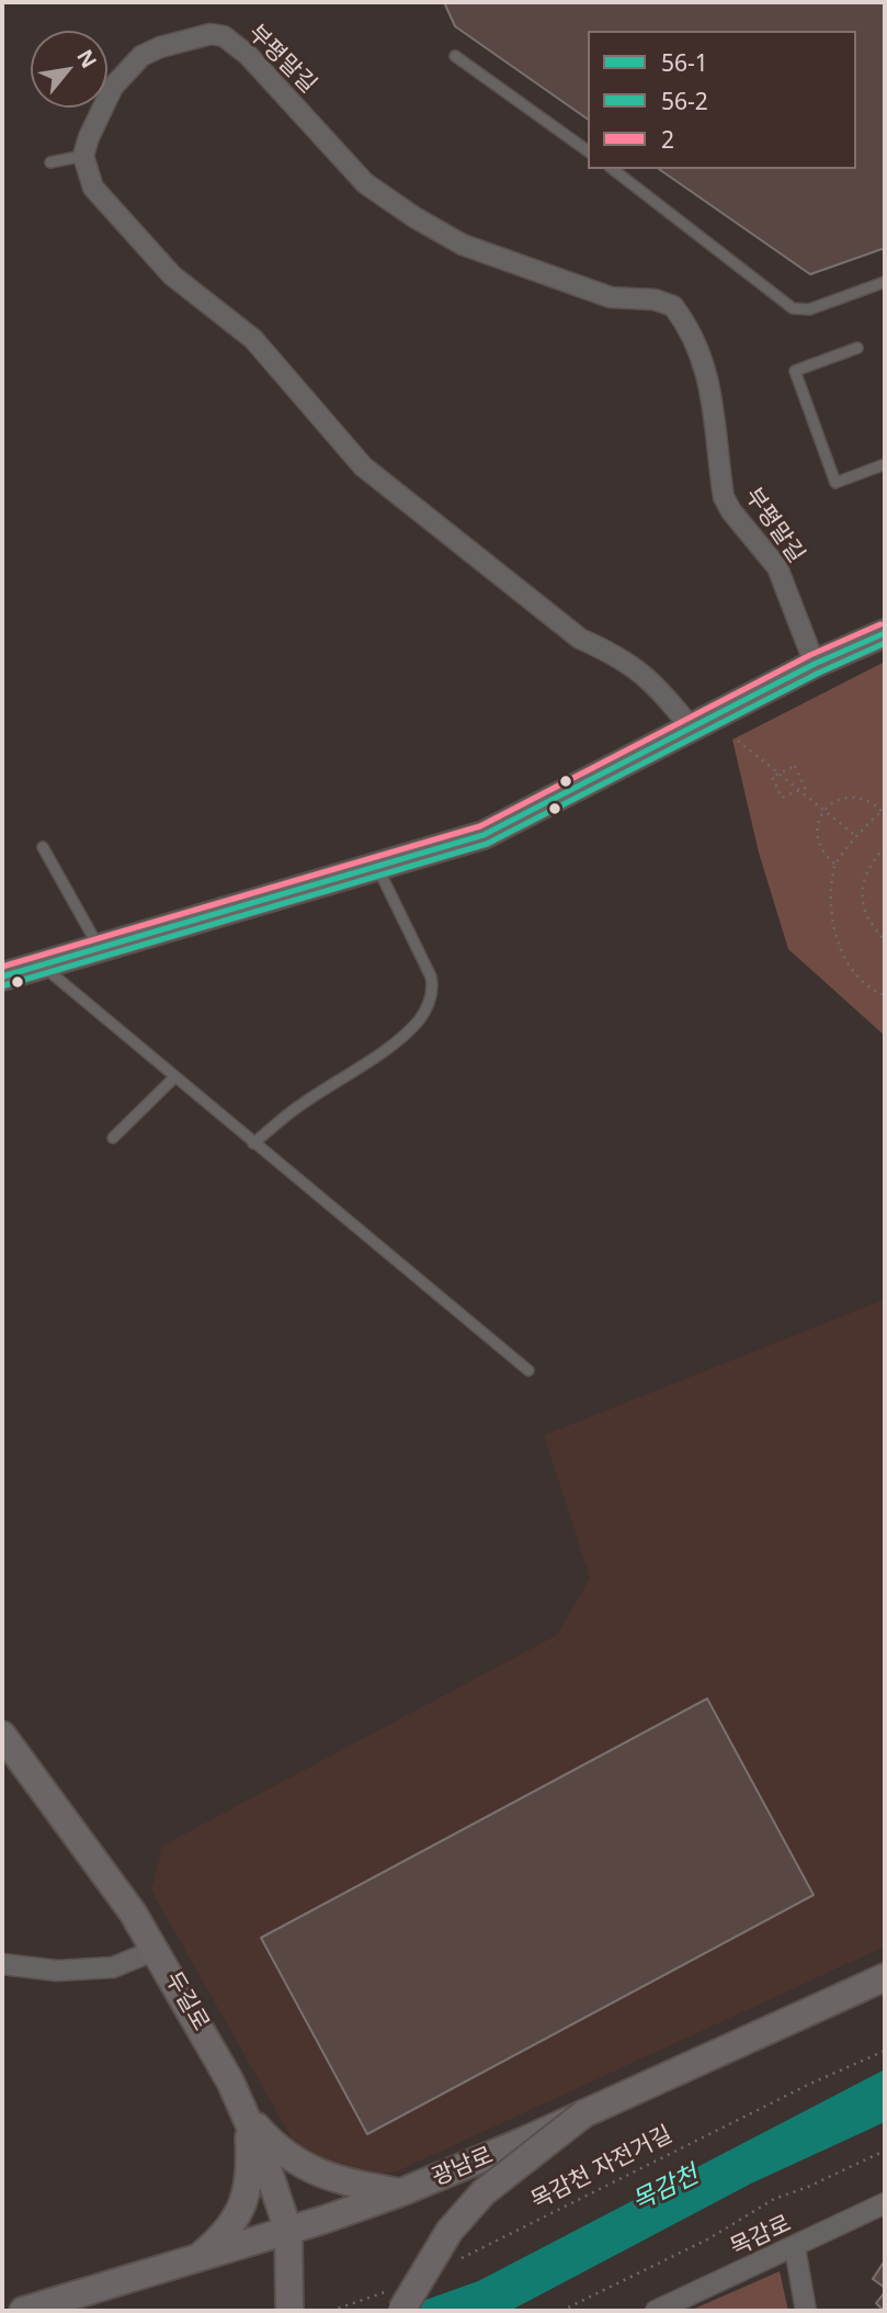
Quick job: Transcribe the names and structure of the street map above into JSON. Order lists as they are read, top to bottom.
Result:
{
  "streets": {
    "street": [
      "부평말길",
      "두길로",
      "광남로",
      "목감로"
    ],
    "path": ["목감천 자전거길"]
  },
  "crossings": [
    ["두길로", "광남로"]
  ],
  "water": ["목감천"],
  "lines": ["transit line 2", "transit line 56-1", "transit line 56-2"],
  "legend": ["56-1", "56-2", "2"],
  "north": "top right"
}
